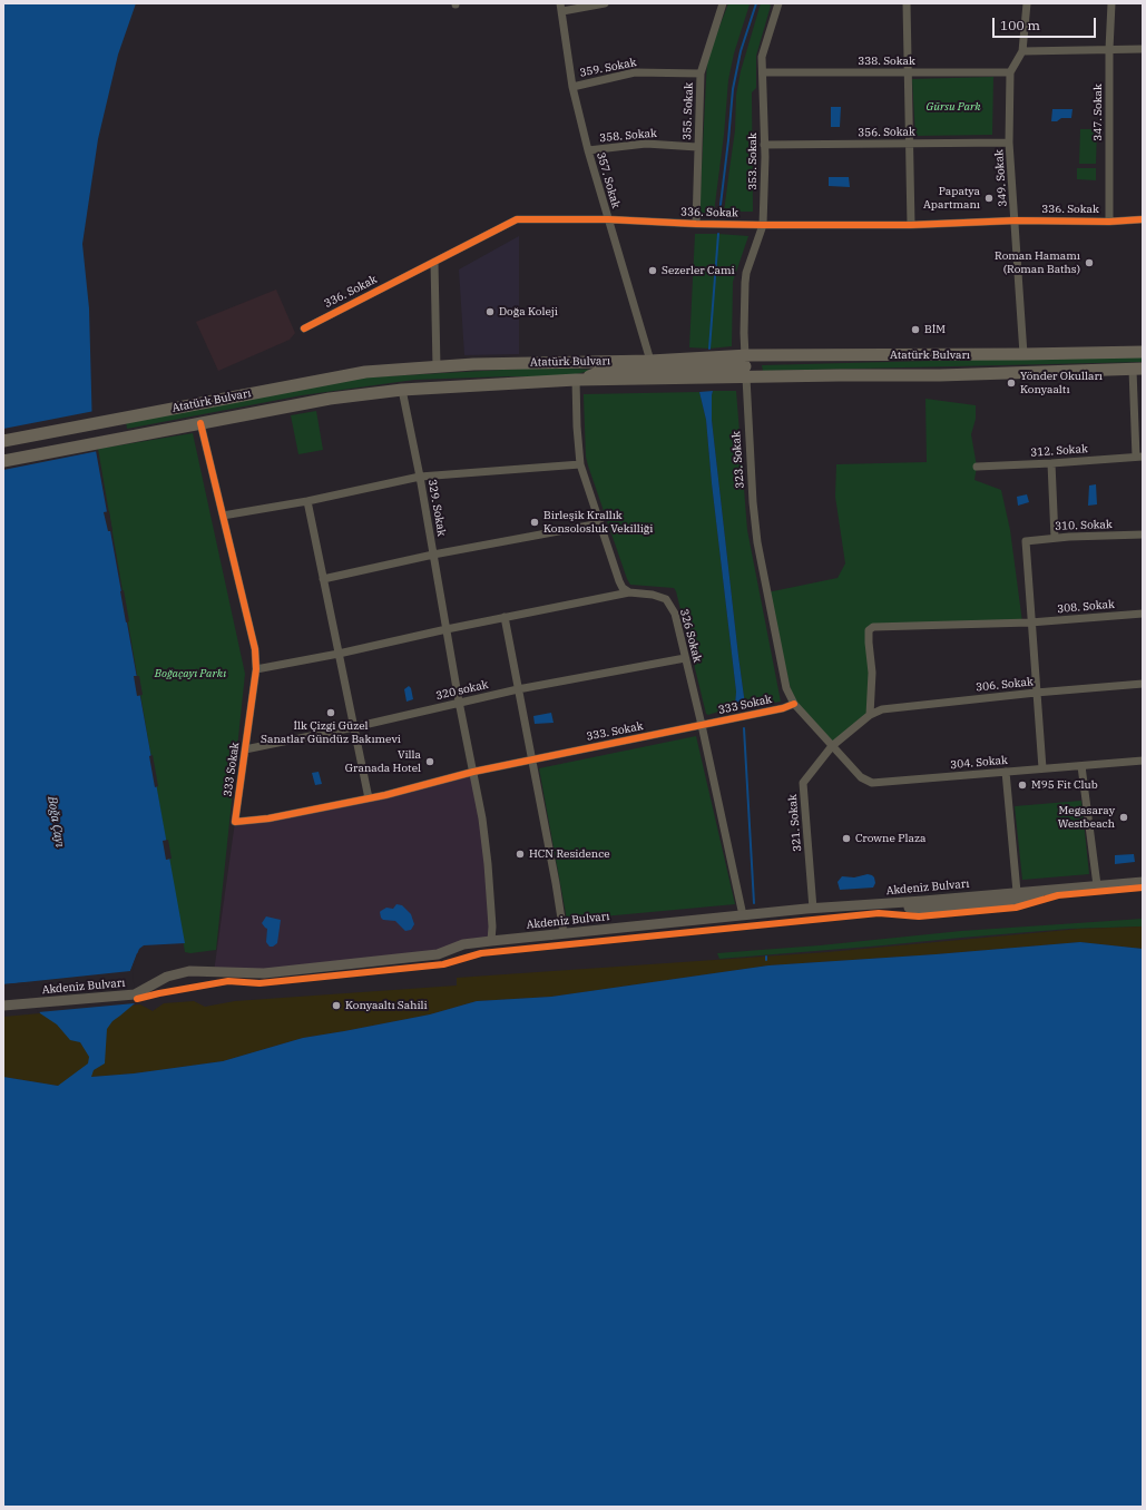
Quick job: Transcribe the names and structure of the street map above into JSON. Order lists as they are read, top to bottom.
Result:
{
  "streets": {
    "main road": ["Atatürk Bulvarı", "Akdeniz Bulvarı"],
    "street": [
      "338. Sokak",
      "359. Sokak",
      "355. Sokak",
      "347. Sokak",
      "356. Sokak",
      "358. Sokak",
      "353. Sokak",
      "349. Sokak",
      "357. Sokak",
      "336. Sokak",
      "312. Sokak",
      "323. Sokak",
      "329. Sokak",
      "310. Sokak",
      "308. Sokak",
      "326 Sokak",
      "306. Sokak",
      "320 sokak",
      "333 Sokak",
      "333. Sokak",
      "304. Sokak",
      "321. Sokak"
    ]
  },
  "crossings": [
    ["338. Sokak", "353. Sokak"],
    ["338. Sokak", "349. Sokak"],
    ["359. Sokak", "355. Sokak"],
    ["359. Sokak", "357. Sokak"],
    ["355. Sokak", "358. Sokak"],
    ["355. Sokak", "336. Sokak"],
    ["347. Sokak", "336. Sokak"],
    ["356. Sokak", "353. Sokak"],
    ["356. Sokak", "349. Sokak"],
    ["358. Sokak", "357. Sokak"],
    ["353. Sokak", "336. Sokak"],
    ["353. Sokak", "Atatürk Bulvarı"],
    ["353. Sokak", "323. Sokak"],
    ["349. Sokak", "336. Sokak"],
    ["349. Sokak", "Atatürk Bulvarı"],
    ["357. Sokak", "336. Sokak"],
    ["357. Sokak", "Atatürk Bulvarı"],
    ["Atatürk Bulvarı", "323. Sokak"],
    ["Atatürk Bulvarı", "329. Sokak"],
    ["Atatürk Bulvarı", "333 Sokak"],
    ["323. Sokak", "333 Sokak"],
    ["323. Sokak", "304. Sokak"],
    ["329. Sokak", "326 Sokak"],
    ["329. Sokak", "320 sokak"],
    ["329. Sokak", "333 Sokak"],
    ["329. Sokak", "Akdeniz Bulvarı"],
    ["310. Sokak", "308. Sokak"],
    ["308. Sokak", "306. Sokak"],
    ["308. Sokak", "321. Sokak"],
    ["326 Sokak", "320 sokak"],
    ["326 Sokak", "333 Sokak"],
    ["326 Sokak", "333. Sokak"],
    ["326 Sokak", "Akdeniz Bulvarı"],
    ["306. Sokak", "321. Sokak"],
    ["320 sokak", "333 Sokak"],
    ["333 Sokak", "333. Sokak"],
    ["333 Sokak", "304. Sokak"],
    ["304. Sokak", "321. Sokak"],
    ["321. Sokak", "Akdeniz Bulvarı"]
  ],
  "water": ["Boğa Çayı"],
  "parks": ["Gürsu Park", "Boğaçayı Parkı"],
  "places": [
    "Papatya Apartmanı",
    "Roman Hamamı (Roman Baths)",
    "Sezerler Cami",
    "Doğa Koleji",
    "BİM",
    "Yönder Okulları Konyaaltı",
    "Birleşik Krallık Konsolosluk Vekilliği",
    "İlk Çizgi Güzel Sanatlar Gündüz Bakımevi",
    "Villa Granada Hotel",
    "M95 Fit Club",
    "Megasaray Westbeach",
    "Crowne Plaza",
    "HCN Residence",
    "Konyaaltı Sahili"
  ],
  "scale_bar": "100 m"
}
